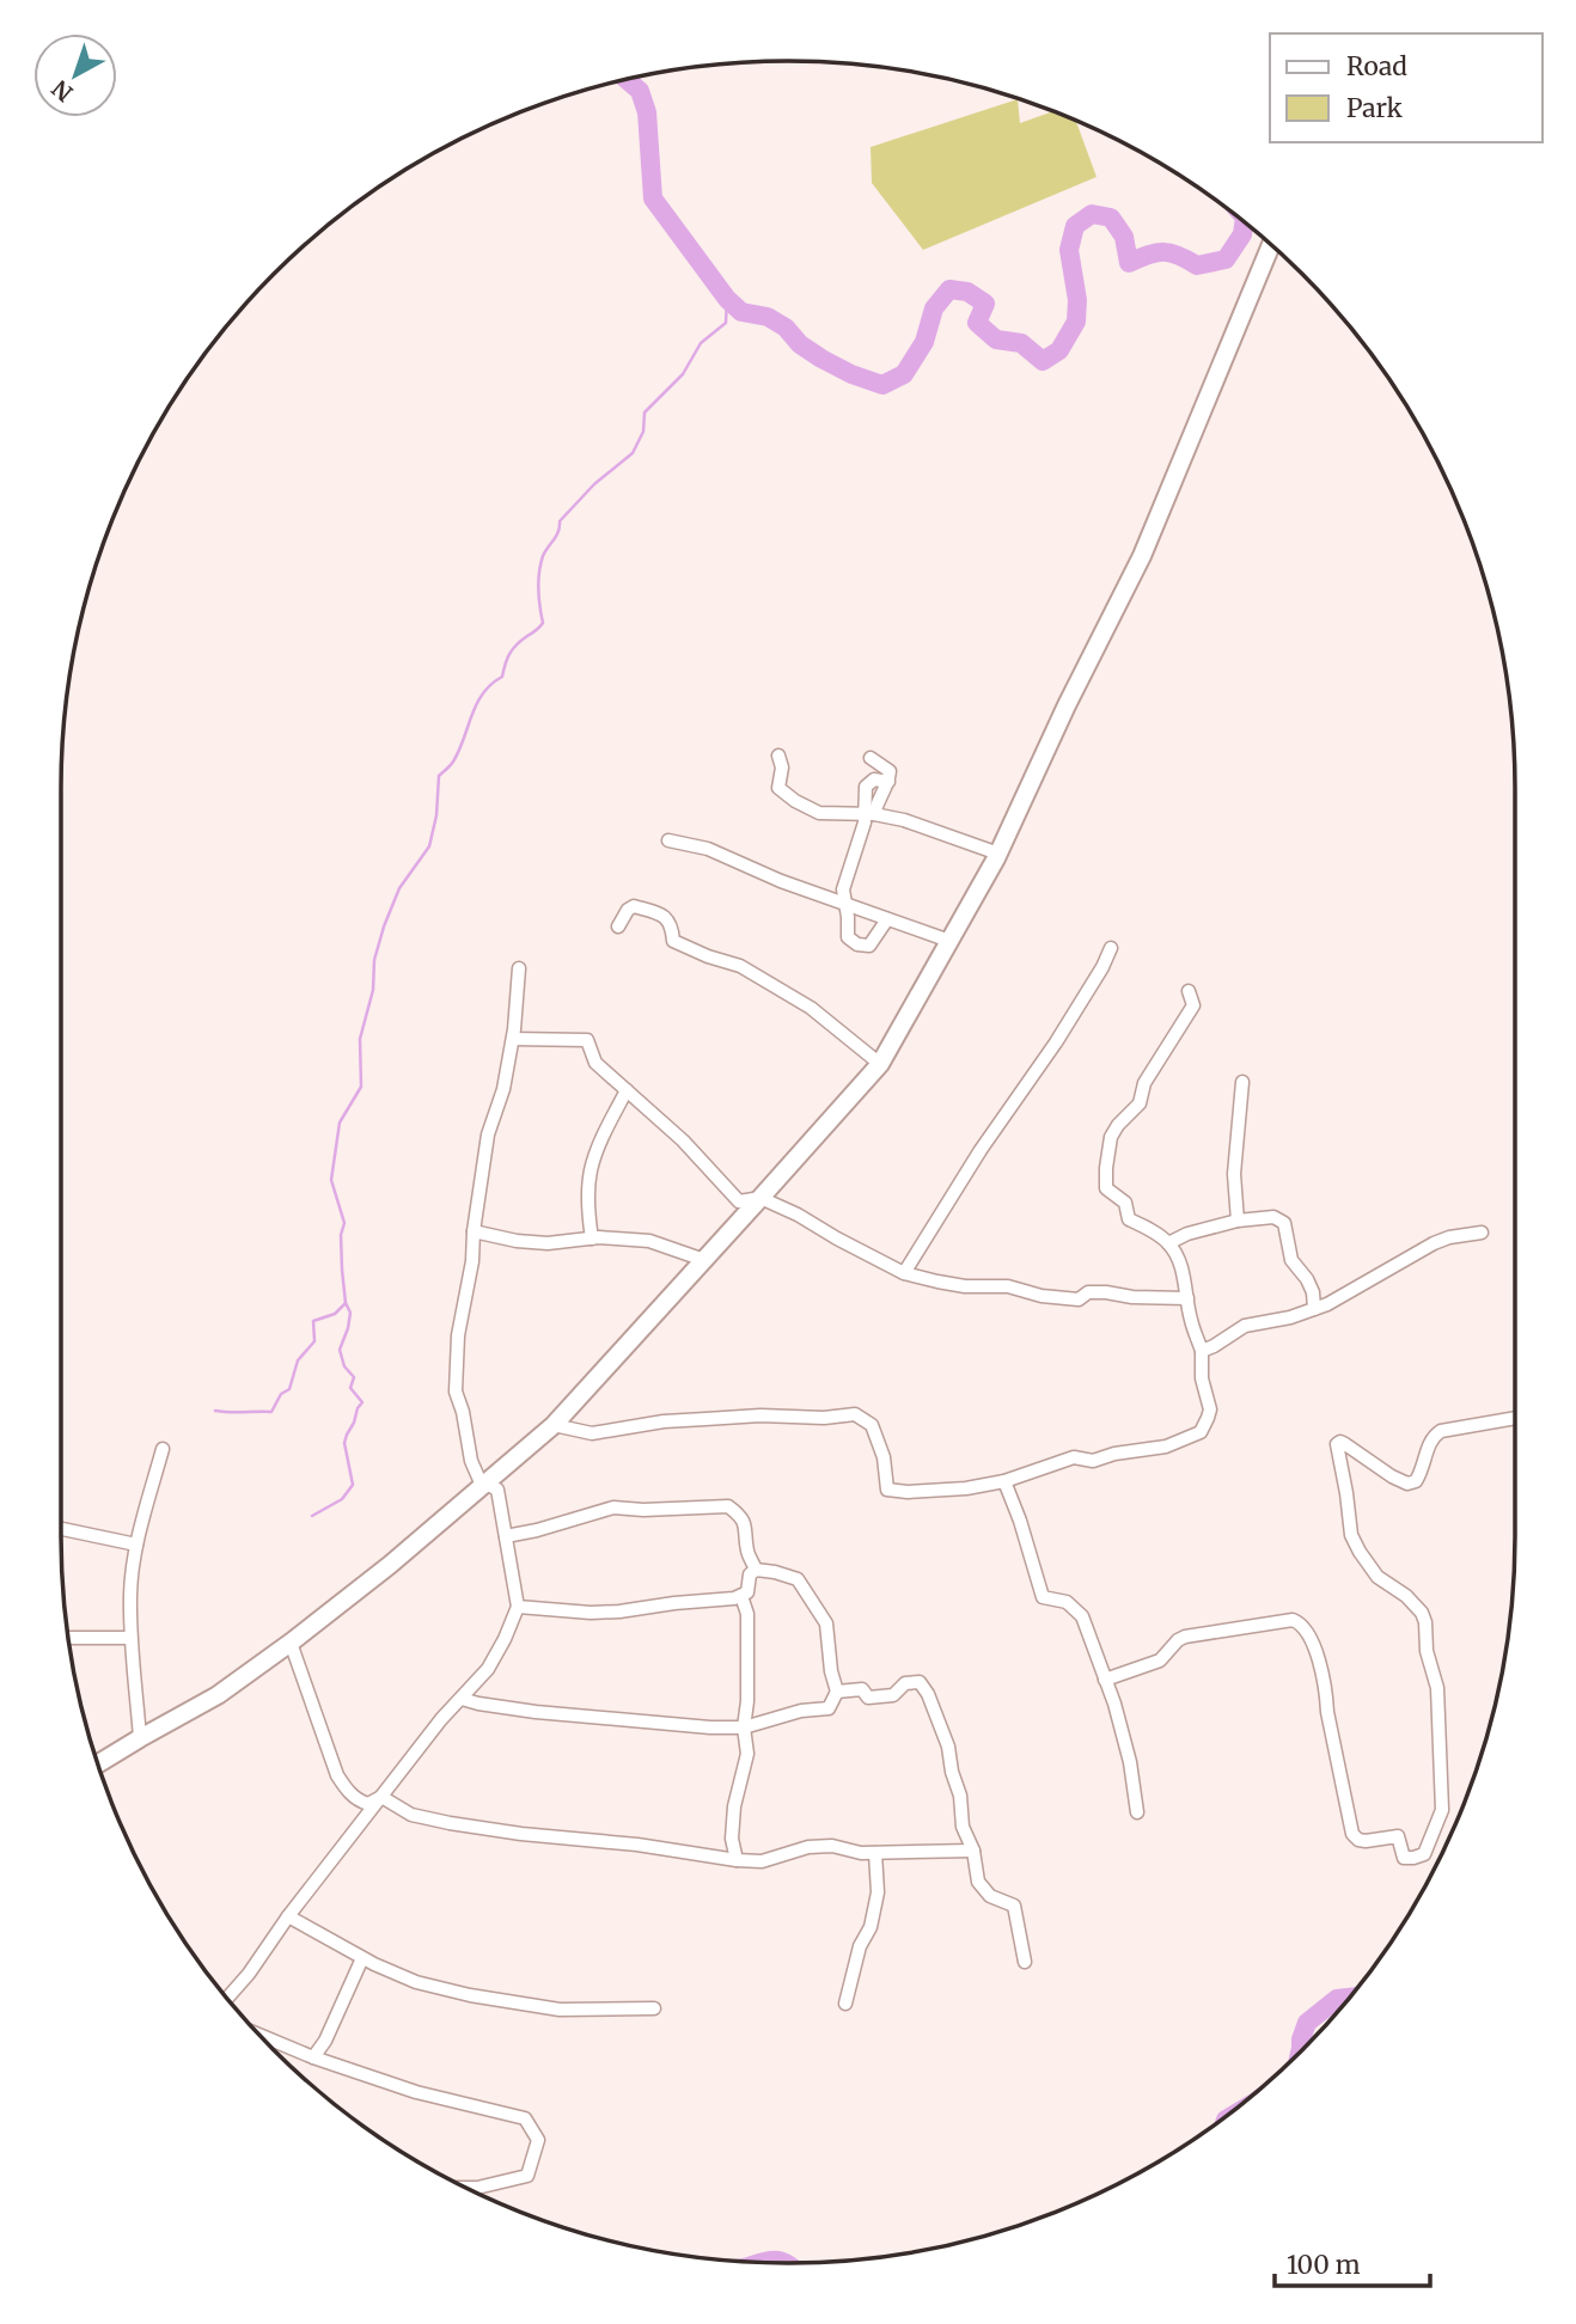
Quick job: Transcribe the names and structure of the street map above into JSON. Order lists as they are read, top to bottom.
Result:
{
  "legend": ["Road", "Park"],
  "scale_bar": "100 m",
  "north": "bottom left"
}
